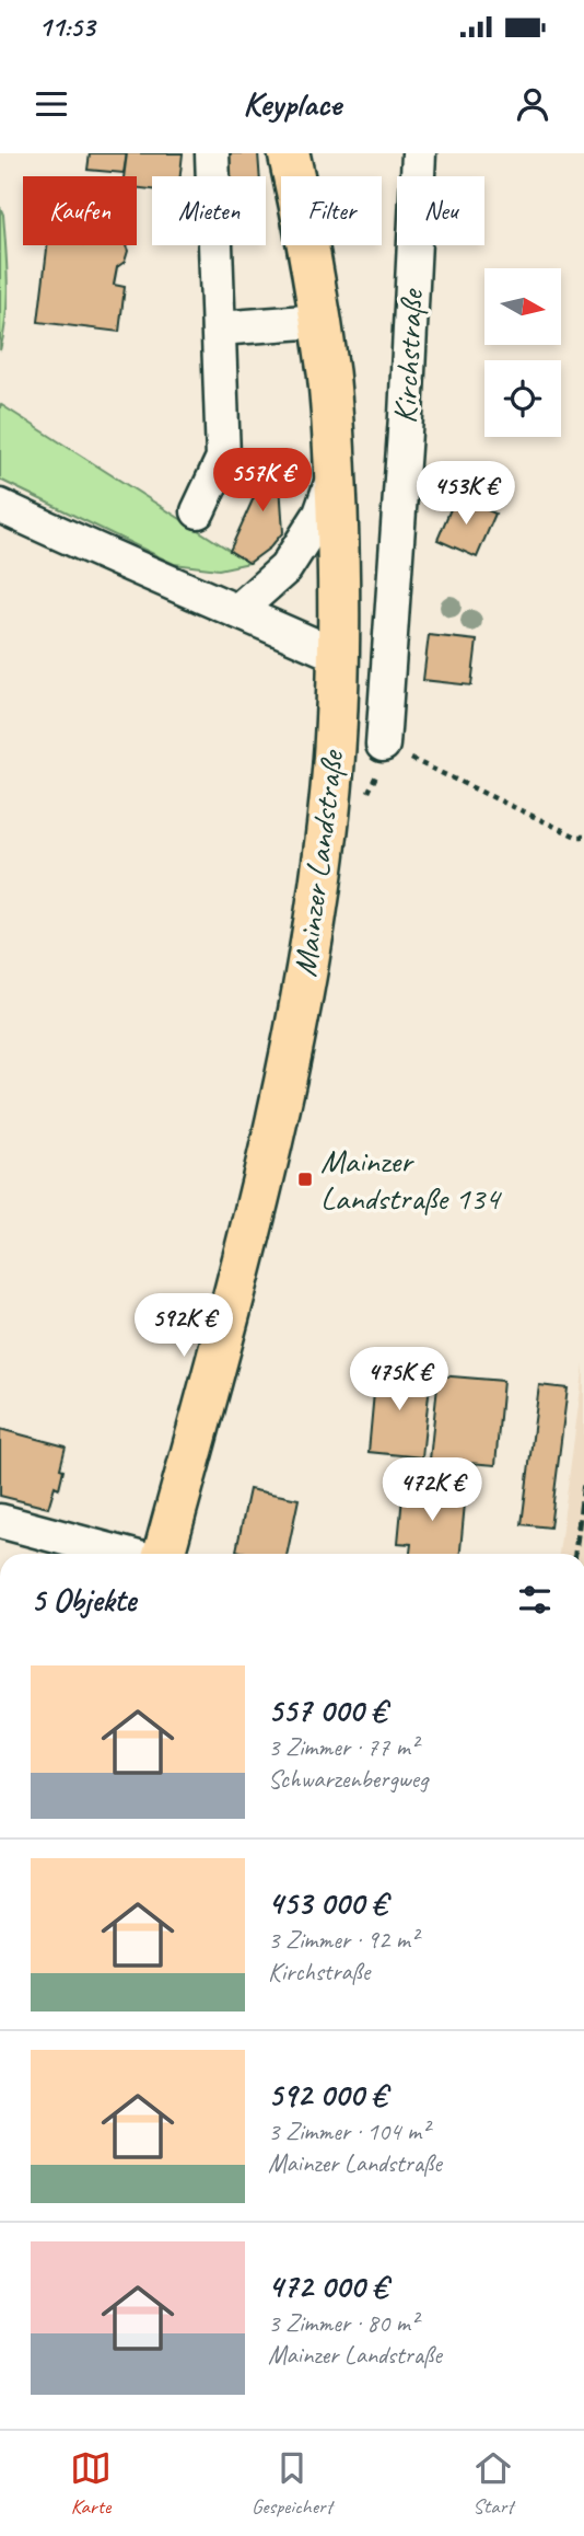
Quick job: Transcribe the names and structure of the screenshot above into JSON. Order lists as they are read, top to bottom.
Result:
{
  "streets": {
    "main road": ["Mainzer Landstraße"],
    "street": ["Kirchstraße"]
  },
  "places": {
    "transit": ["Mainzer Landstraße 134"]
  },
  "north": "right",
  "page": {
    "status": "11:53",
    "header": "Keyplace",
    "chip": [
      "Kaufen",
      "Mieten",
      "Filter",
      "Neu"
    ],
    "price": [
      "557K €",
      "453K €",
      "592K €",
      "475K €",
      "472K €"
    ],
    "heading": "5 Objekte",
    "list": [
      {
        "name": "557 000 €",
        "note": "3 Zimmer · 77 m² · Schwarzenbergweg"
      },
      {
        "name": "453 000 €",
        "note": "3 Zimmer · 92 m² · Kirchstraße"
      },
      {
        "name": "592 000 €",
        "note": "3 Zimmer · 104 m² · Mainzer Landstraße"
      },
      {
        "name": "472 000 €",
        "note": "3 Zimmer · 80 m² · Mainzer Landstraße"
      }
    ],
    "tabs": ["Karte", "Gespeichert", "Start"]
  }
}
